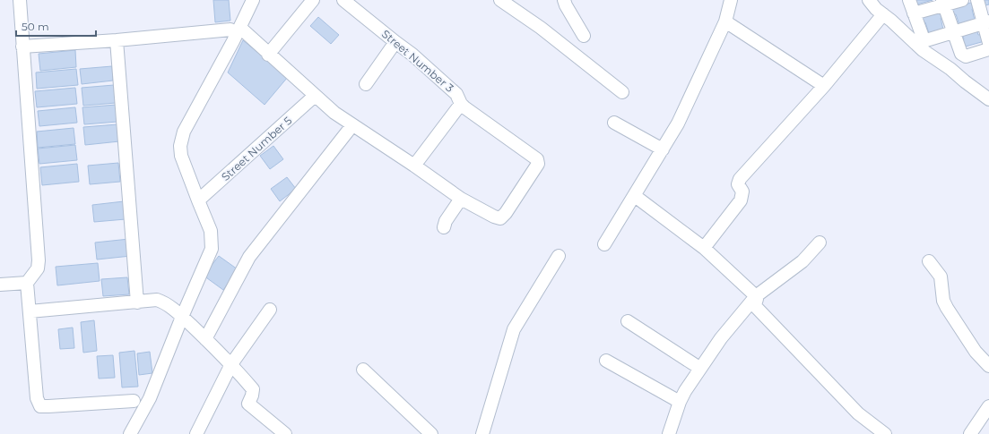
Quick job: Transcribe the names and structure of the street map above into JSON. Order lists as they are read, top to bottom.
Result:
{
  "streets": {
    "street": ["Street Number 3", "Street Number 5"]
  },
  "scale_bar": "50 m"
}
